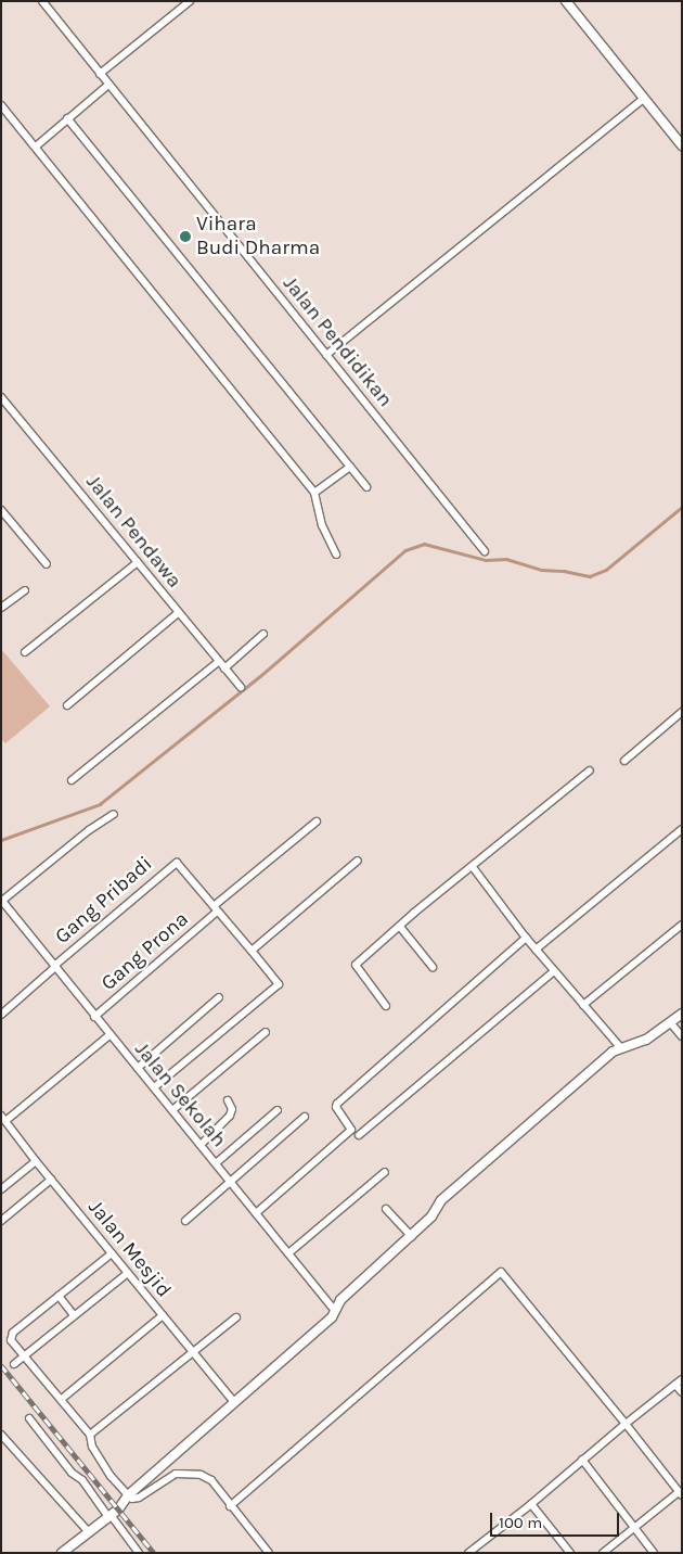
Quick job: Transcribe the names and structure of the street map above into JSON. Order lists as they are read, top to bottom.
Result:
{
  "streets": {
    "street": [
      "Jalan Pendidikan",
      "Jalan Pendawa",
      "Gang Pribadi",
      "Gang Prona",
      "Jalan Sekolah",
      "Jalan Mesjid"
    ]
  },
  "crossings": [
    ["Gang Pribadi", "Gang Prona"],
    ["Gang Pribadi", "Jalan Sekolah"],
    ["Gang Prona", "Jalan Sekolah"]
  ],
  "places": ["Vihara Budi Dharma"],
  "scale_bar": "100 m"
}
